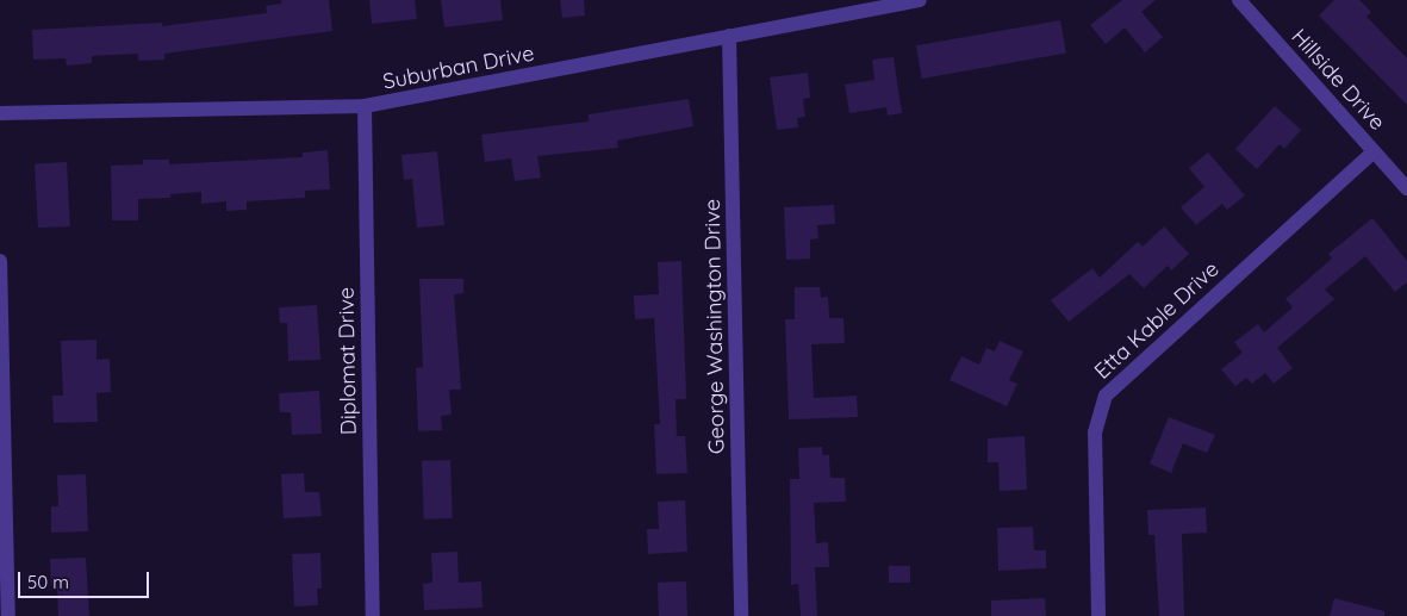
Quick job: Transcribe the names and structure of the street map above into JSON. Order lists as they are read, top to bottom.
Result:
{
  "streets": {
    "street": [
      "Suburban Drive",
      "Hillside Drive",
      "Etta Kable Drive",
      "George Washington Drive",
      "Diplomat Drive"
    ]
  },
  "crossings": [
    ["Suburban Drive", "George Washington Drive"],
    ["Suburban Drive", "Diplomat Drive"],
    ["Hillside Drive", "Etta Kable Drive"]
  ],
  "scale_bar": "50 m"
}
